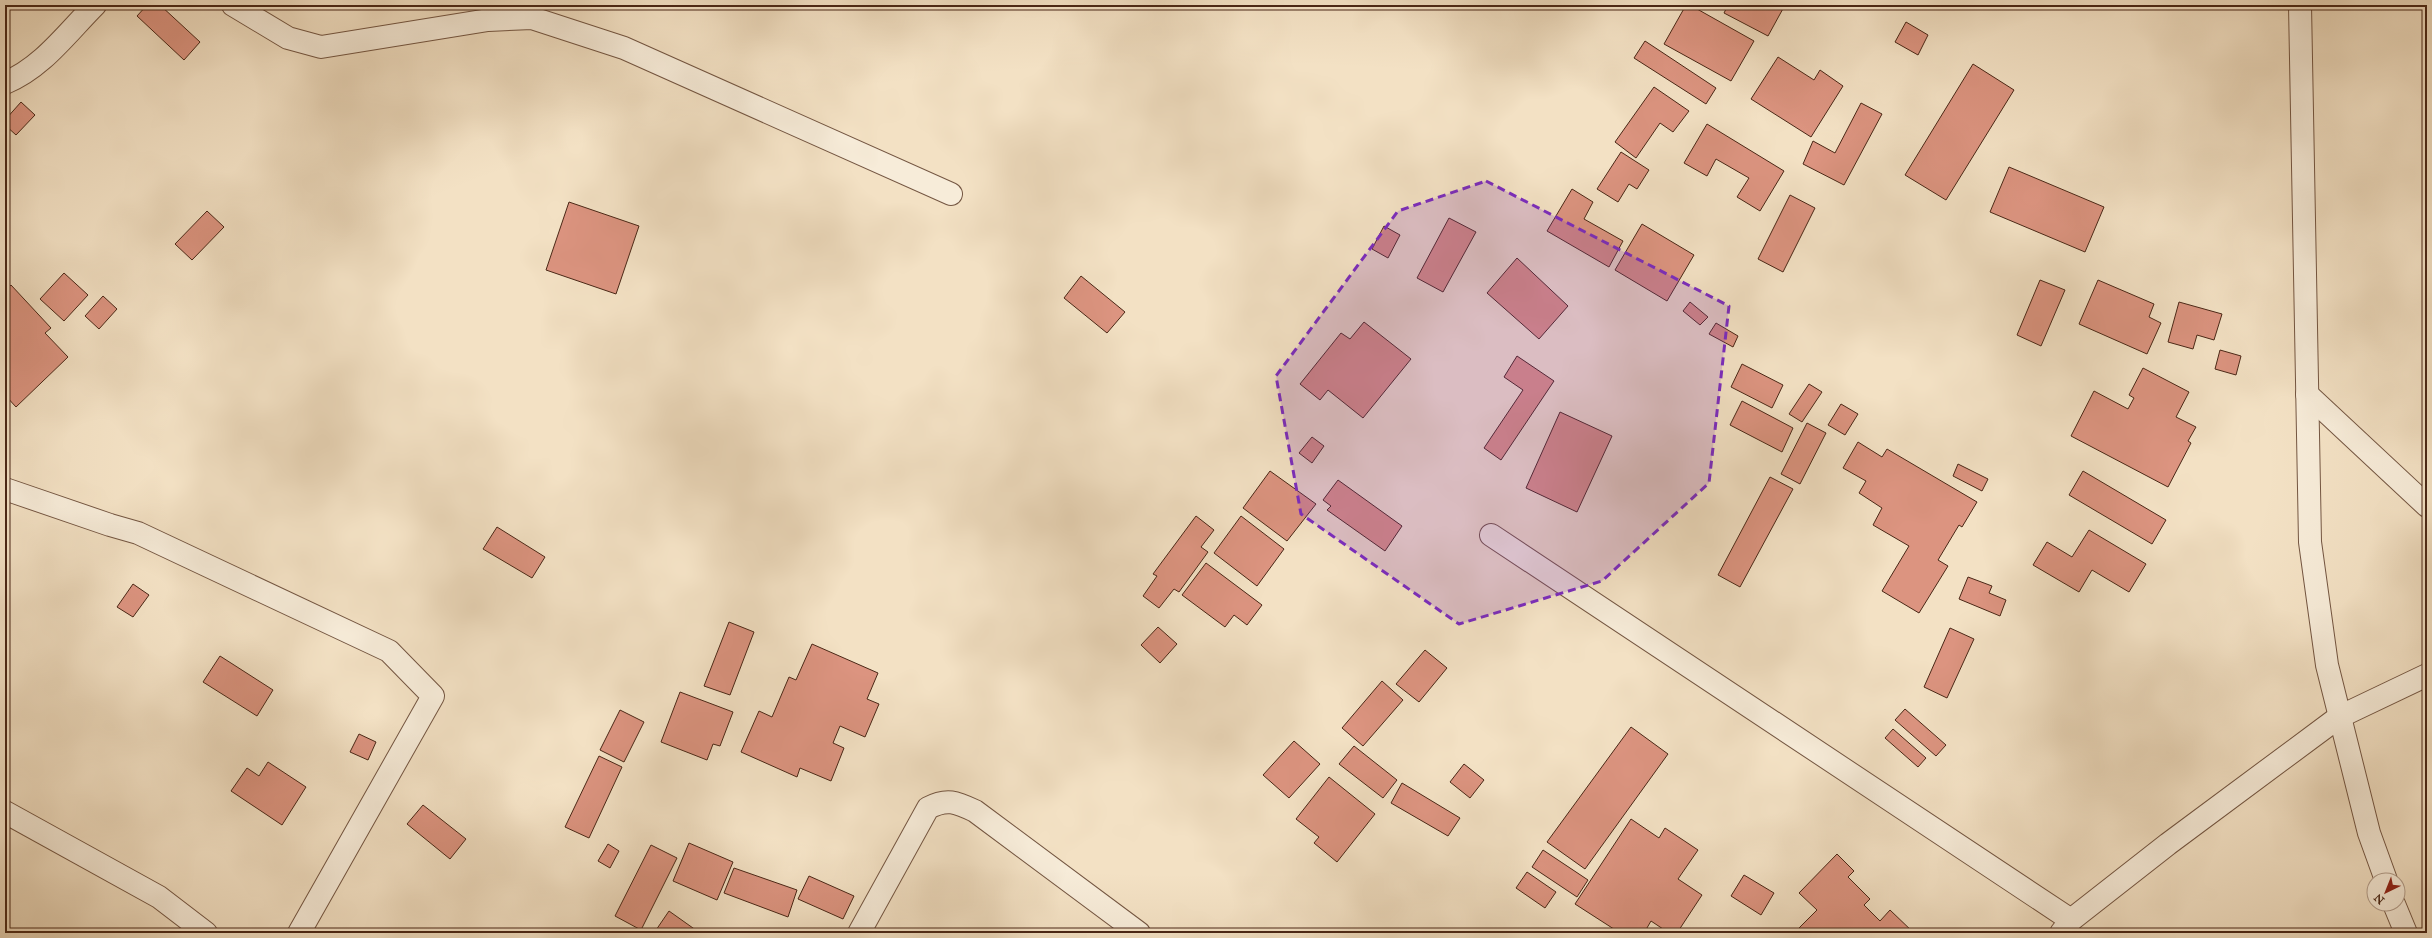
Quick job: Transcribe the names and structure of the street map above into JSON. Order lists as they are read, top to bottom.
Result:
{
  "north": "bottom left"
}
